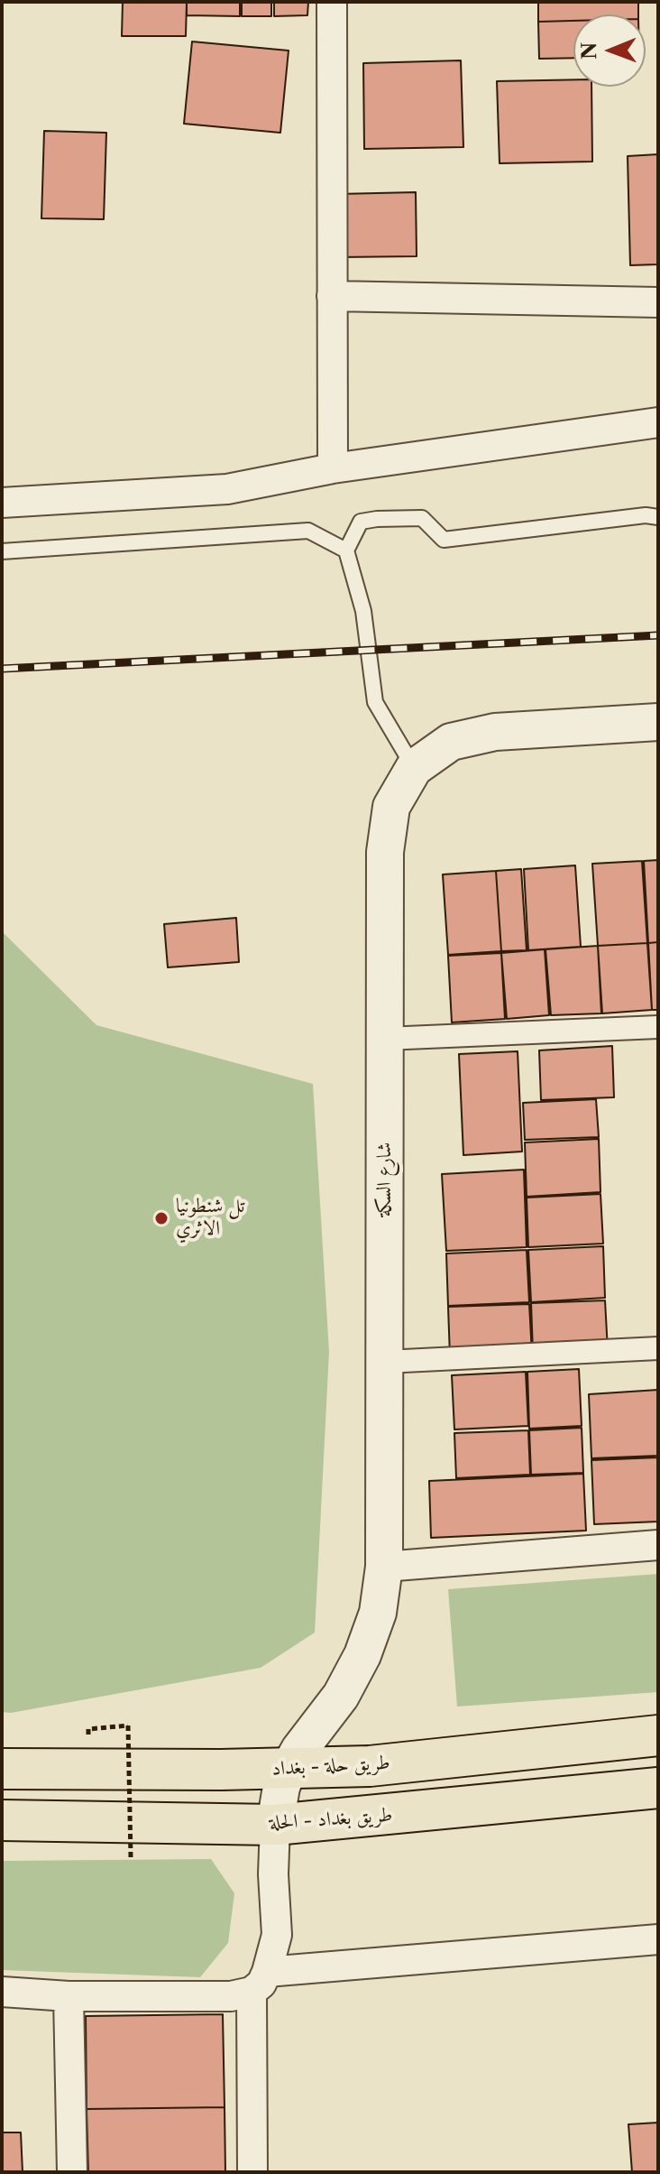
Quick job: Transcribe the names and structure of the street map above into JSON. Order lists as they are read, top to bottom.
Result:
{
  "streets": {
    "main road": ["طريق حلة - بغداد", "طريق بغداد - الحلة"],
    "street": ["شارع السكة"]
  },
  "crossings": [
    ["شارع السكة", "طريق حلة - بغداد"],
    ["شارع السكة", "طريق بغداد - الحلة"]
  ],
  "places": ["تل شنطونيا الاثري"],
  "north": "left"
}
